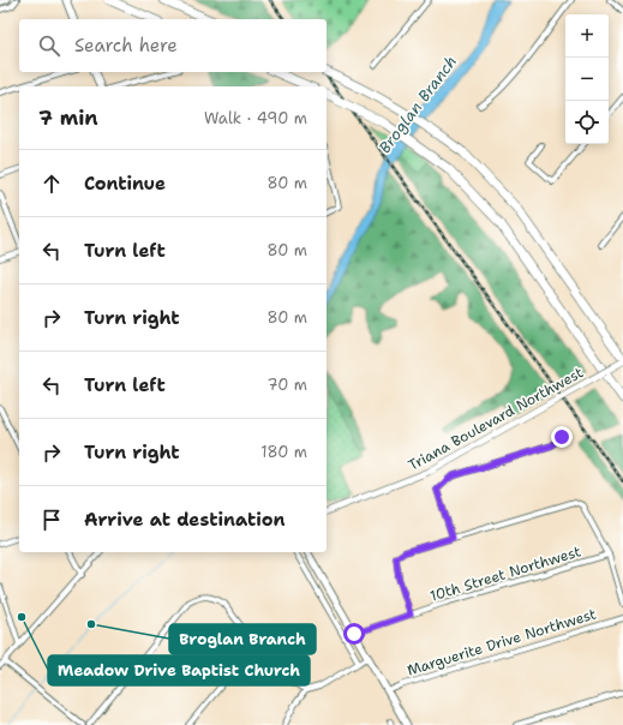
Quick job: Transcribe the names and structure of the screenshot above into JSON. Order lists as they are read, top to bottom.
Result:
{
  "streets": {
    "street": ["Triana Boulevard Northwest", "10th Street Northwest", "Marguerite Drive Northwest"]
  },
  "water": ["Broglan Branch"],
  "places": ["Meadow Drive Baptist Church", "Broglan Branch"],
  "page": {
    "map_buttons": ["+", "−"],
    "search": "Search here",
    "heading": ["7 min", "Walk · 490 m"],
    "list": [
      ["Continue", "80 m"],
      ["Turn left", "80 m"],
      ["Turn right", "80 m"],
      ["Turn left", "70 m"],
      ["Turn right", "180 m"],
      "Arrive at destination"
    ]
  }
}
